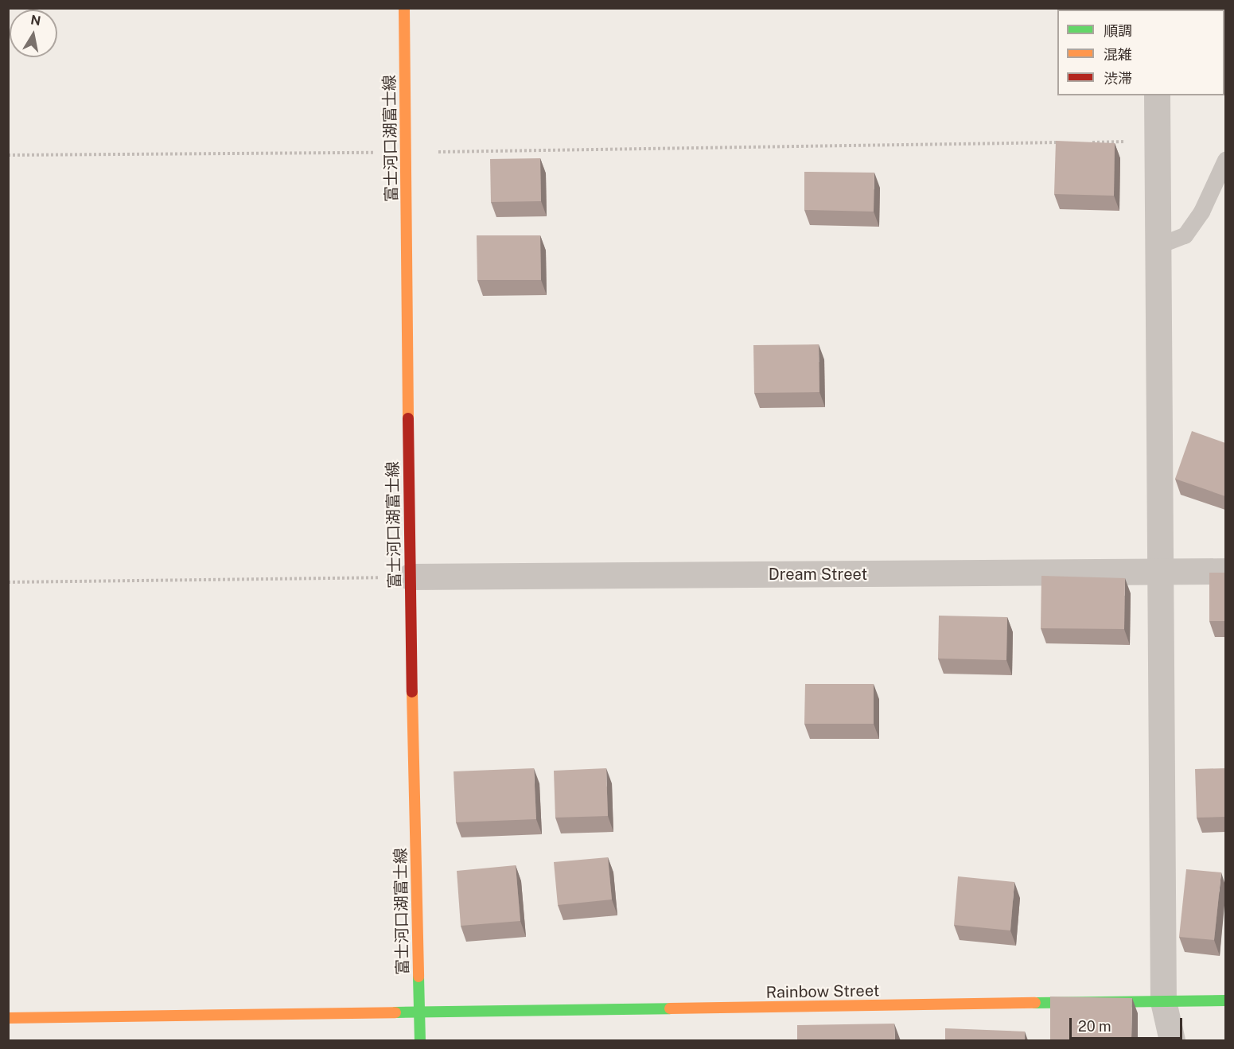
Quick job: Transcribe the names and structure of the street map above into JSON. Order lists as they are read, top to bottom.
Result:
{
  "streets": {
    "street": ["富士河口湖富士線", "Dream Street", "Rainbow Street"]
  },
  "crossings": [
    ["富士河口湖富士線", "Dream Street"],
    ["富士河口湖富士線", "Rainbow Street"]
  ],
  "legend": ["順調", "混雑", "渋滞"],
  "scale_bar": "20 m",
  "north": "top"
}
